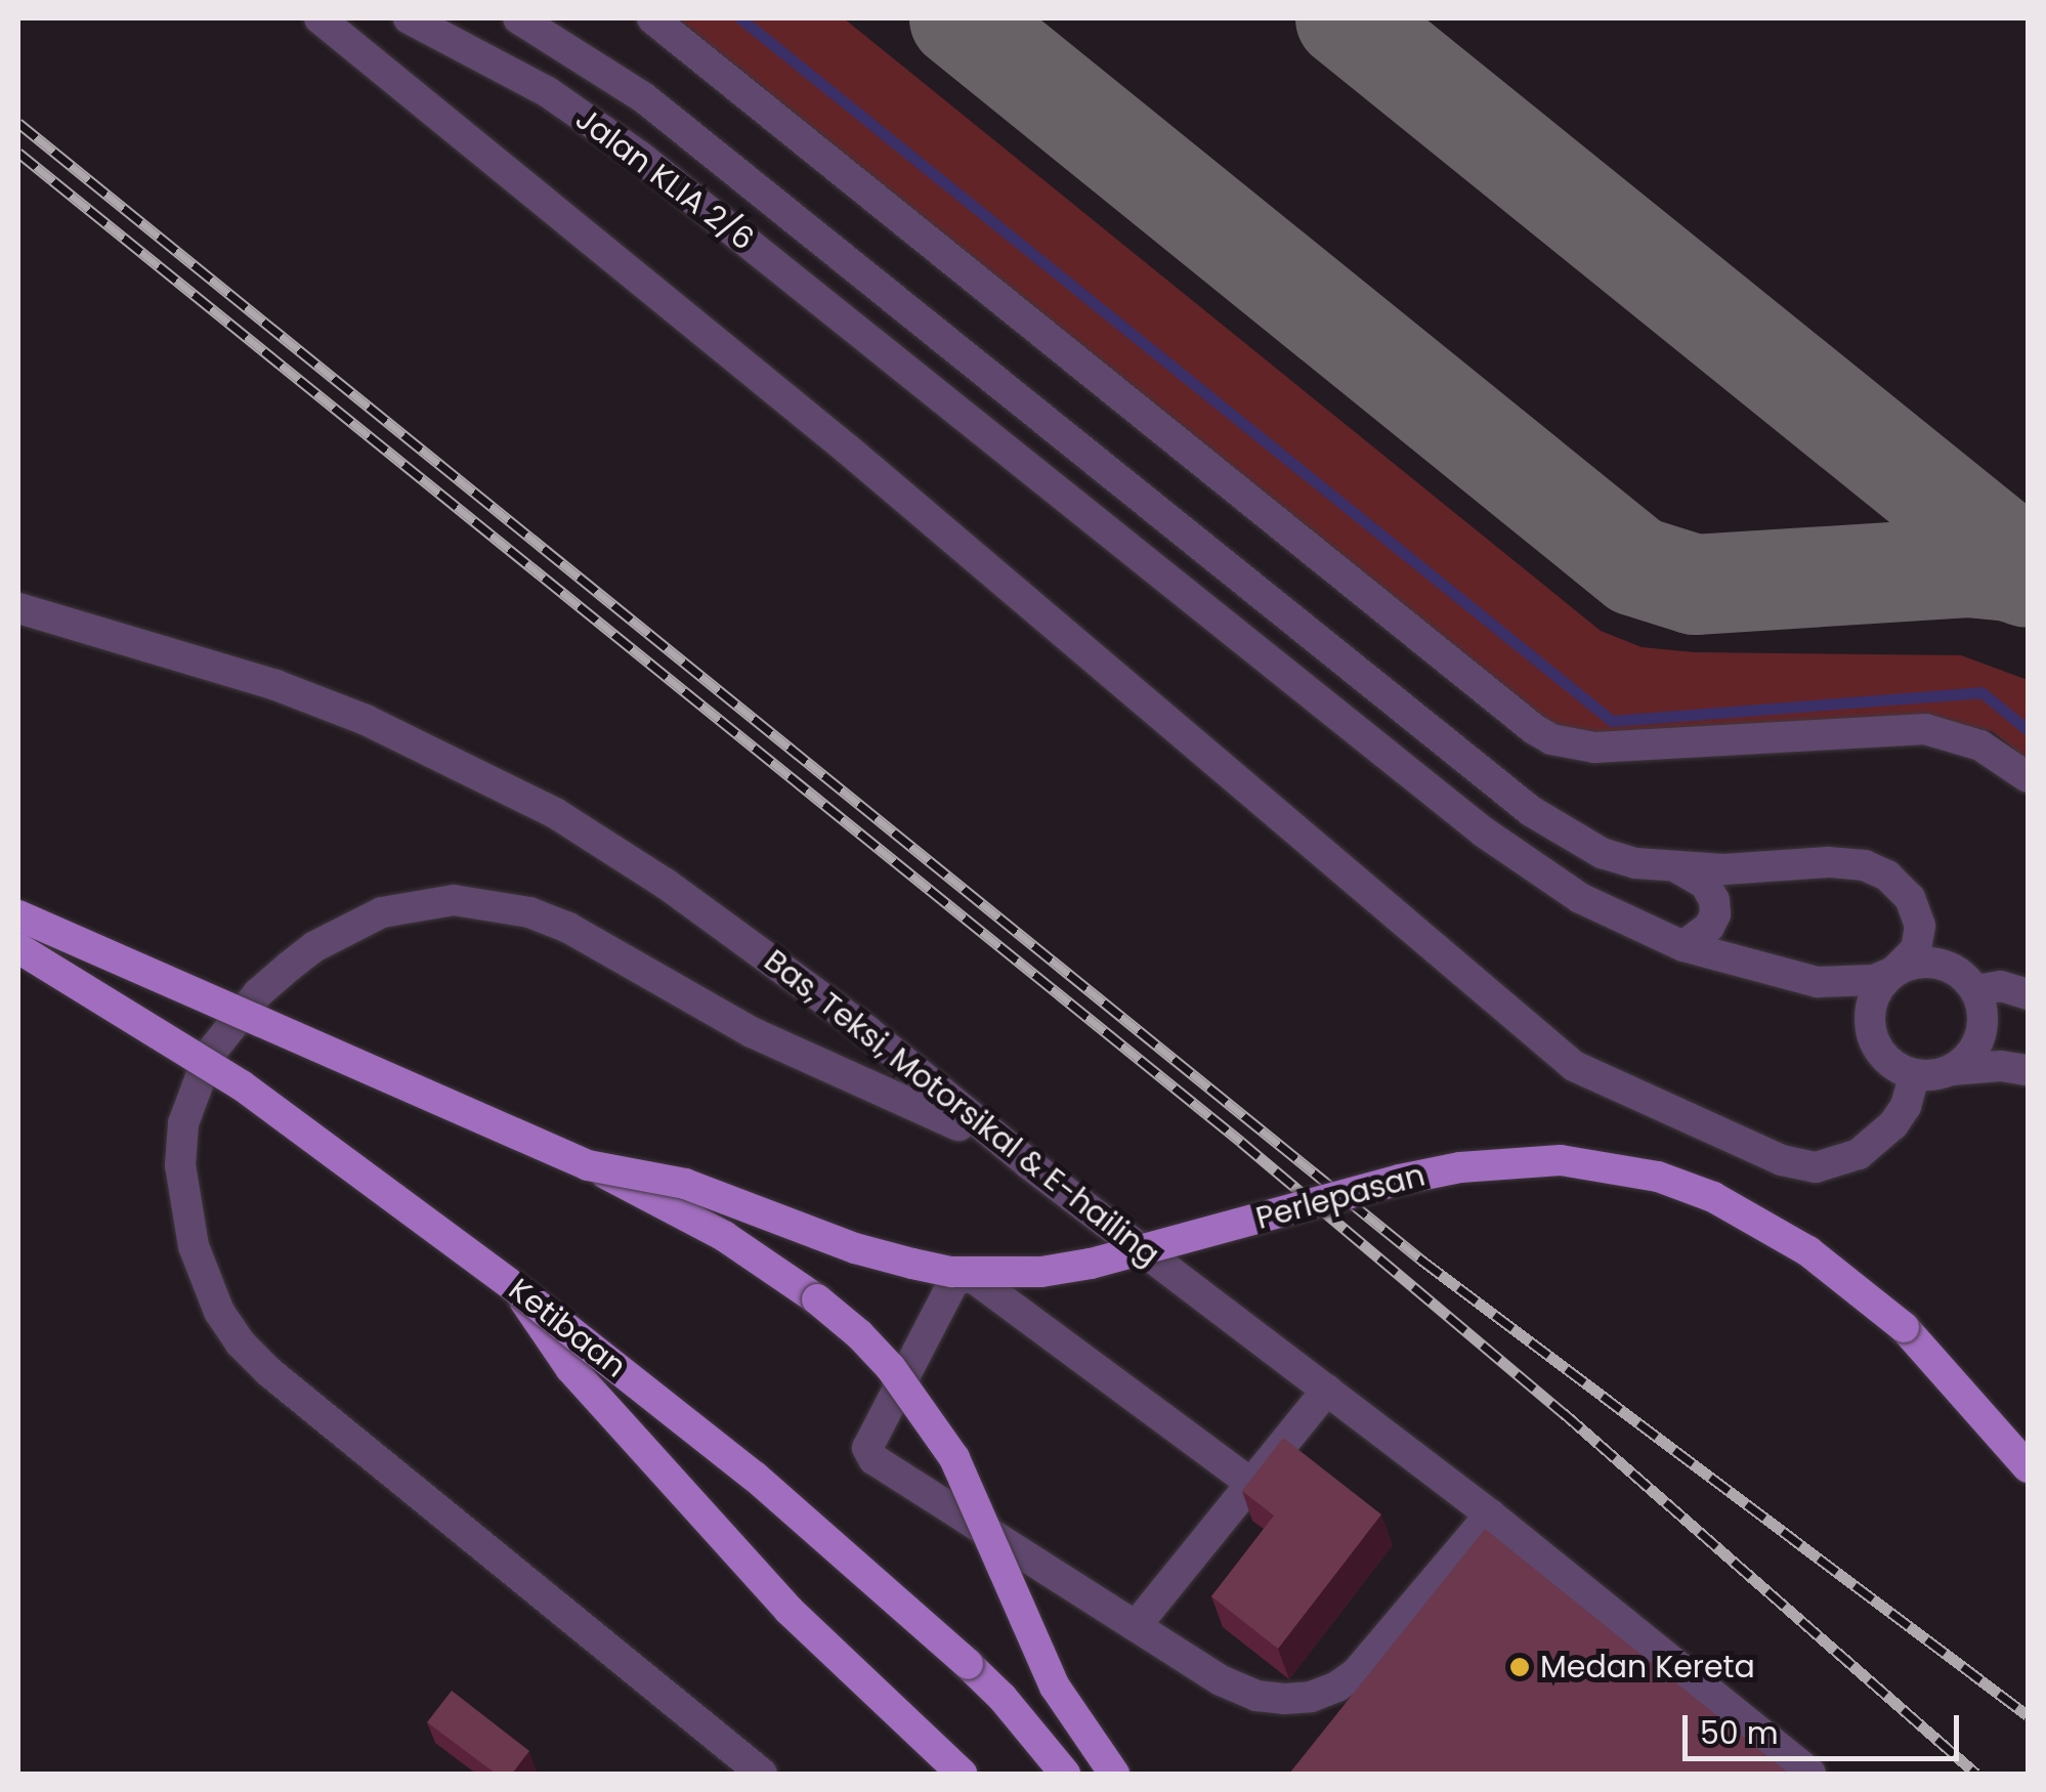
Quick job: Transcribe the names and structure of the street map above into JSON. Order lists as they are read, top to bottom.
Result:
{
  "streets": {
    "main road": ["Perlepasan", "Ketibaan"],
    "lane": ["Jalan KLIA 2/6", "Bas, Teksi, Motorsikal & E-hailing"]
  },
  "places": ["Medan Kereta"],
  "scale_bar": "50 m"
}
